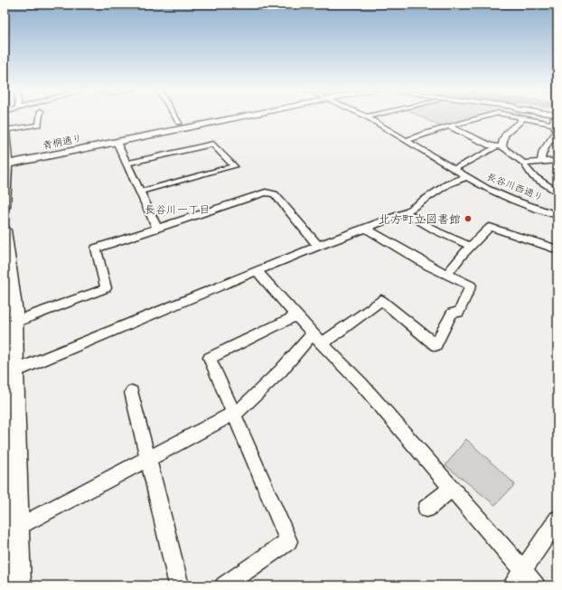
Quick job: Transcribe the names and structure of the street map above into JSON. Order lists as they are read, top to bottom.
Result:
{
  "streets": {
    "street": ["青桐通り", "長谷川西通り"]
  },
  "districts": ["長谷川一丁目"],
  "places": ["北方町立図書館"]
}
